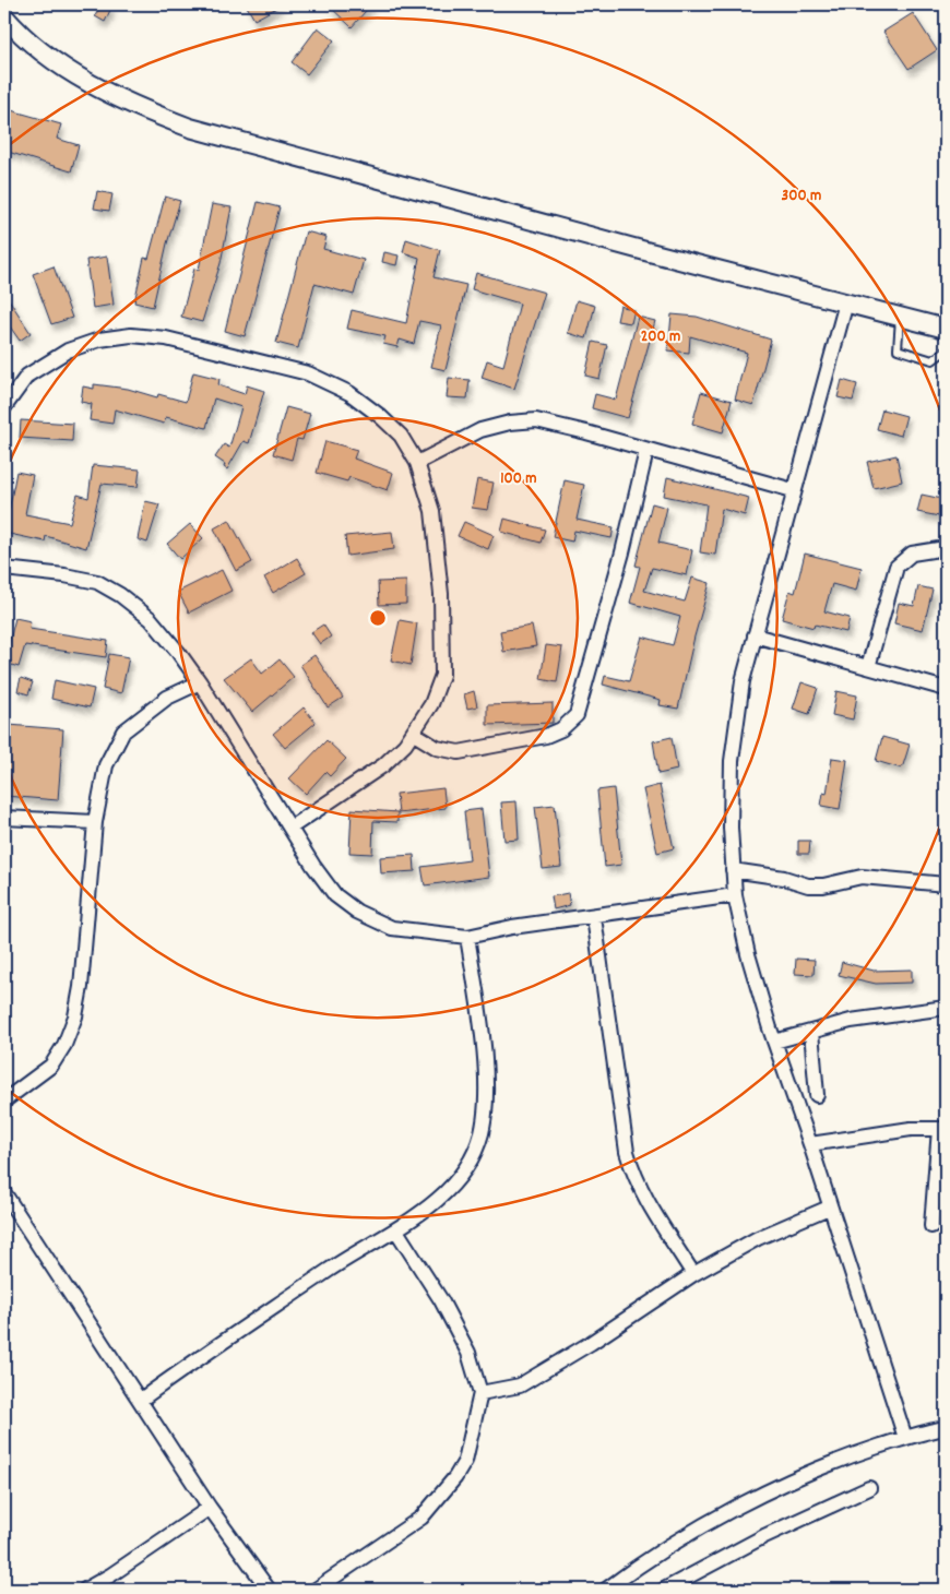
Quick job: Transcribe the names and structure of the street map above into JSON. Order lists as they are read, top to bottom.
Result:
{
  "rings": ["300 m", "200 m", "100 m"]
}
